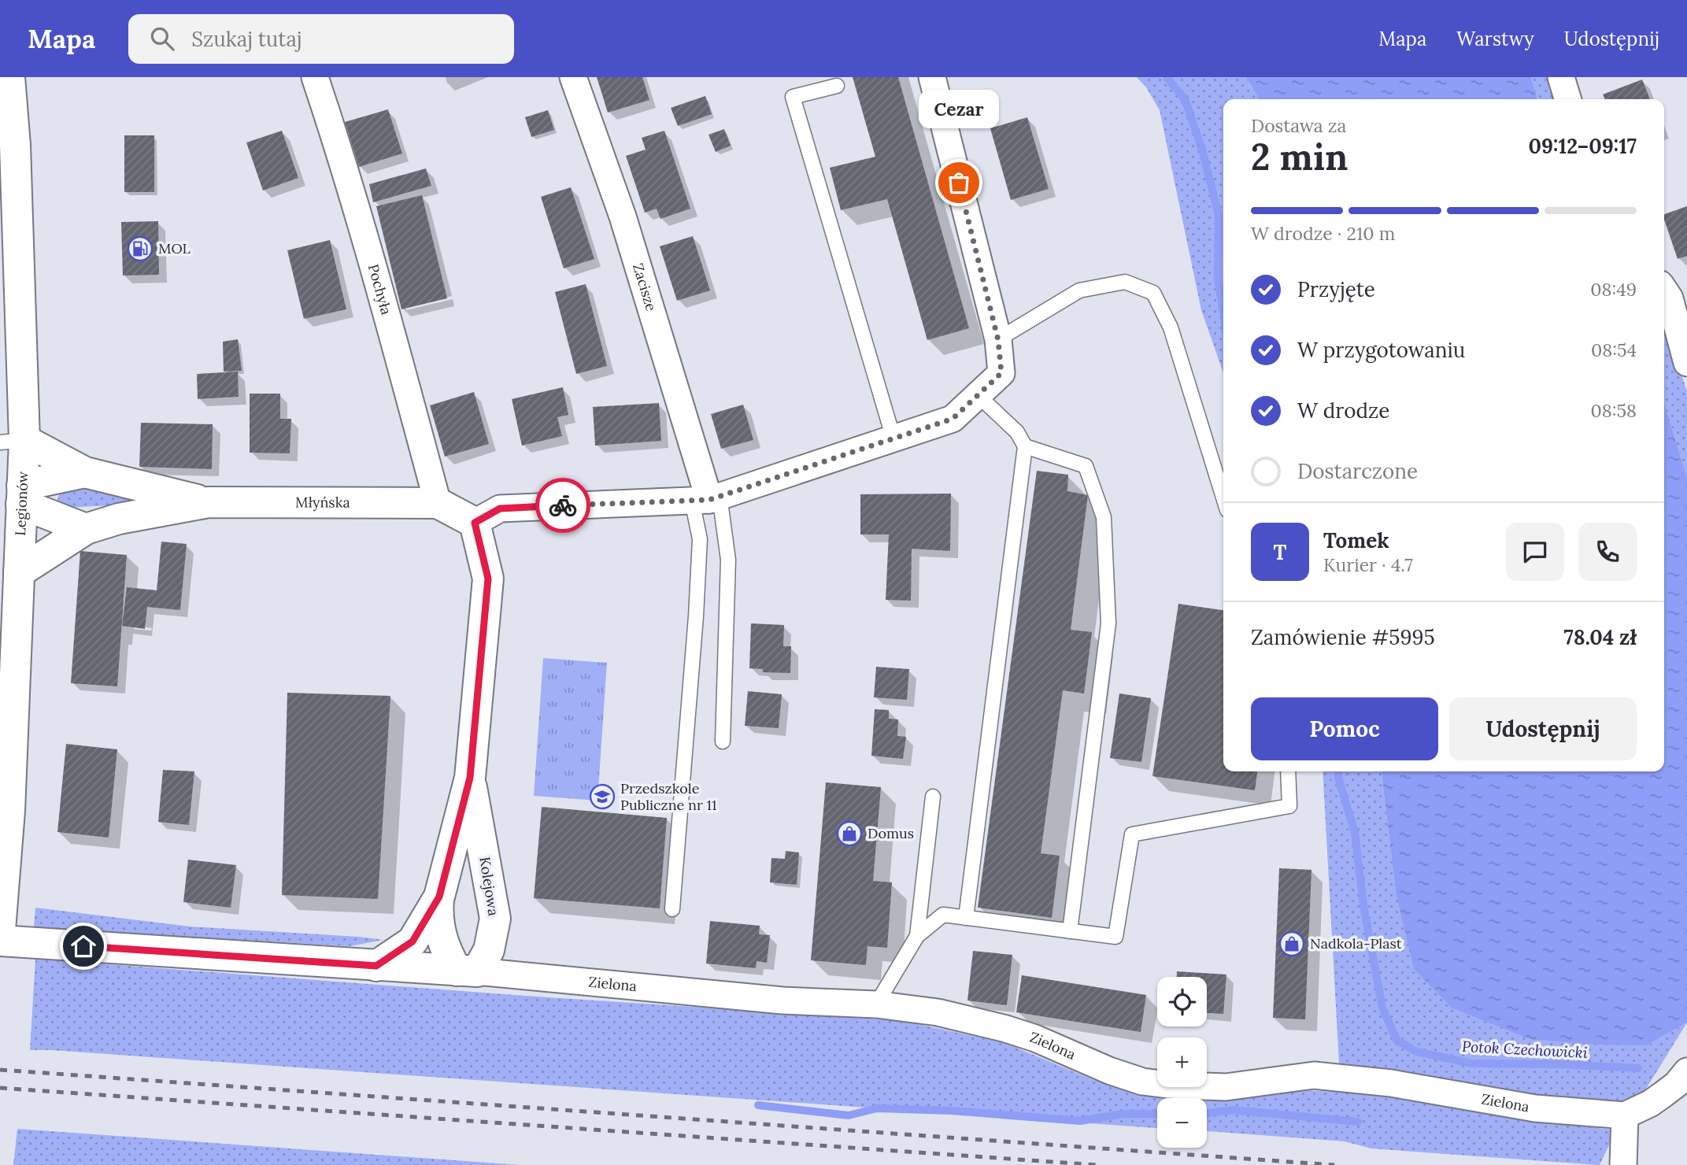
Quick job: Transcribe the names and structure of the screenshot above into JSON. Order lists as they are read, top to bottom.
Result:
{
  "streets": {
    "street": [
      "Zacisze",
      "Pochyła",
      "Legionów",
      "Młyńska",
      "Kolejowa",
      "Zielona"
    ]
  },
  "crossings": [
    ["Pochyła", "Młyńska"],
    ["Legionów", "Młyńska"],
    ["Kolejowa", "Zielona"]
  ],
  "water": ["Potok Czechowicki"],
  "places": {
    "other": ["Cezar"],
    "fuel station": ["MOL"],
    "school or university": ["Przedszkole Publiczne nr 11"],
    "shop": ["Domus", "Nadkola-Plast"]
  },
  "page": {
    "header": "Mapa",
    "search": "Szukaj tutaj",
    "nav": ["Mapa", "Warstwy", "Udostępnij"],
    "bubble": "Cezar",
    "heading": ["2 min", "Dostawa za", "09:12–09:17"],
    "panel": [
      "Tomek",
      "Kurier · 4.7",
      "Zamówienie #5995",
      "78.04 zł"
    ],
    "bar": "W drodze · 210 m",
    "list": [
      ["Przyjęte", "08:49"],
      ["W przygotowaniu", "08:54"],
      ["W drodze", "08:58"],
      "Dostarczone"
    ],
    "round": "T",
    "buttons": ["Pomoc", "Udostępnij"],
    "map_buttons": ["+", "−"]
  }
}
